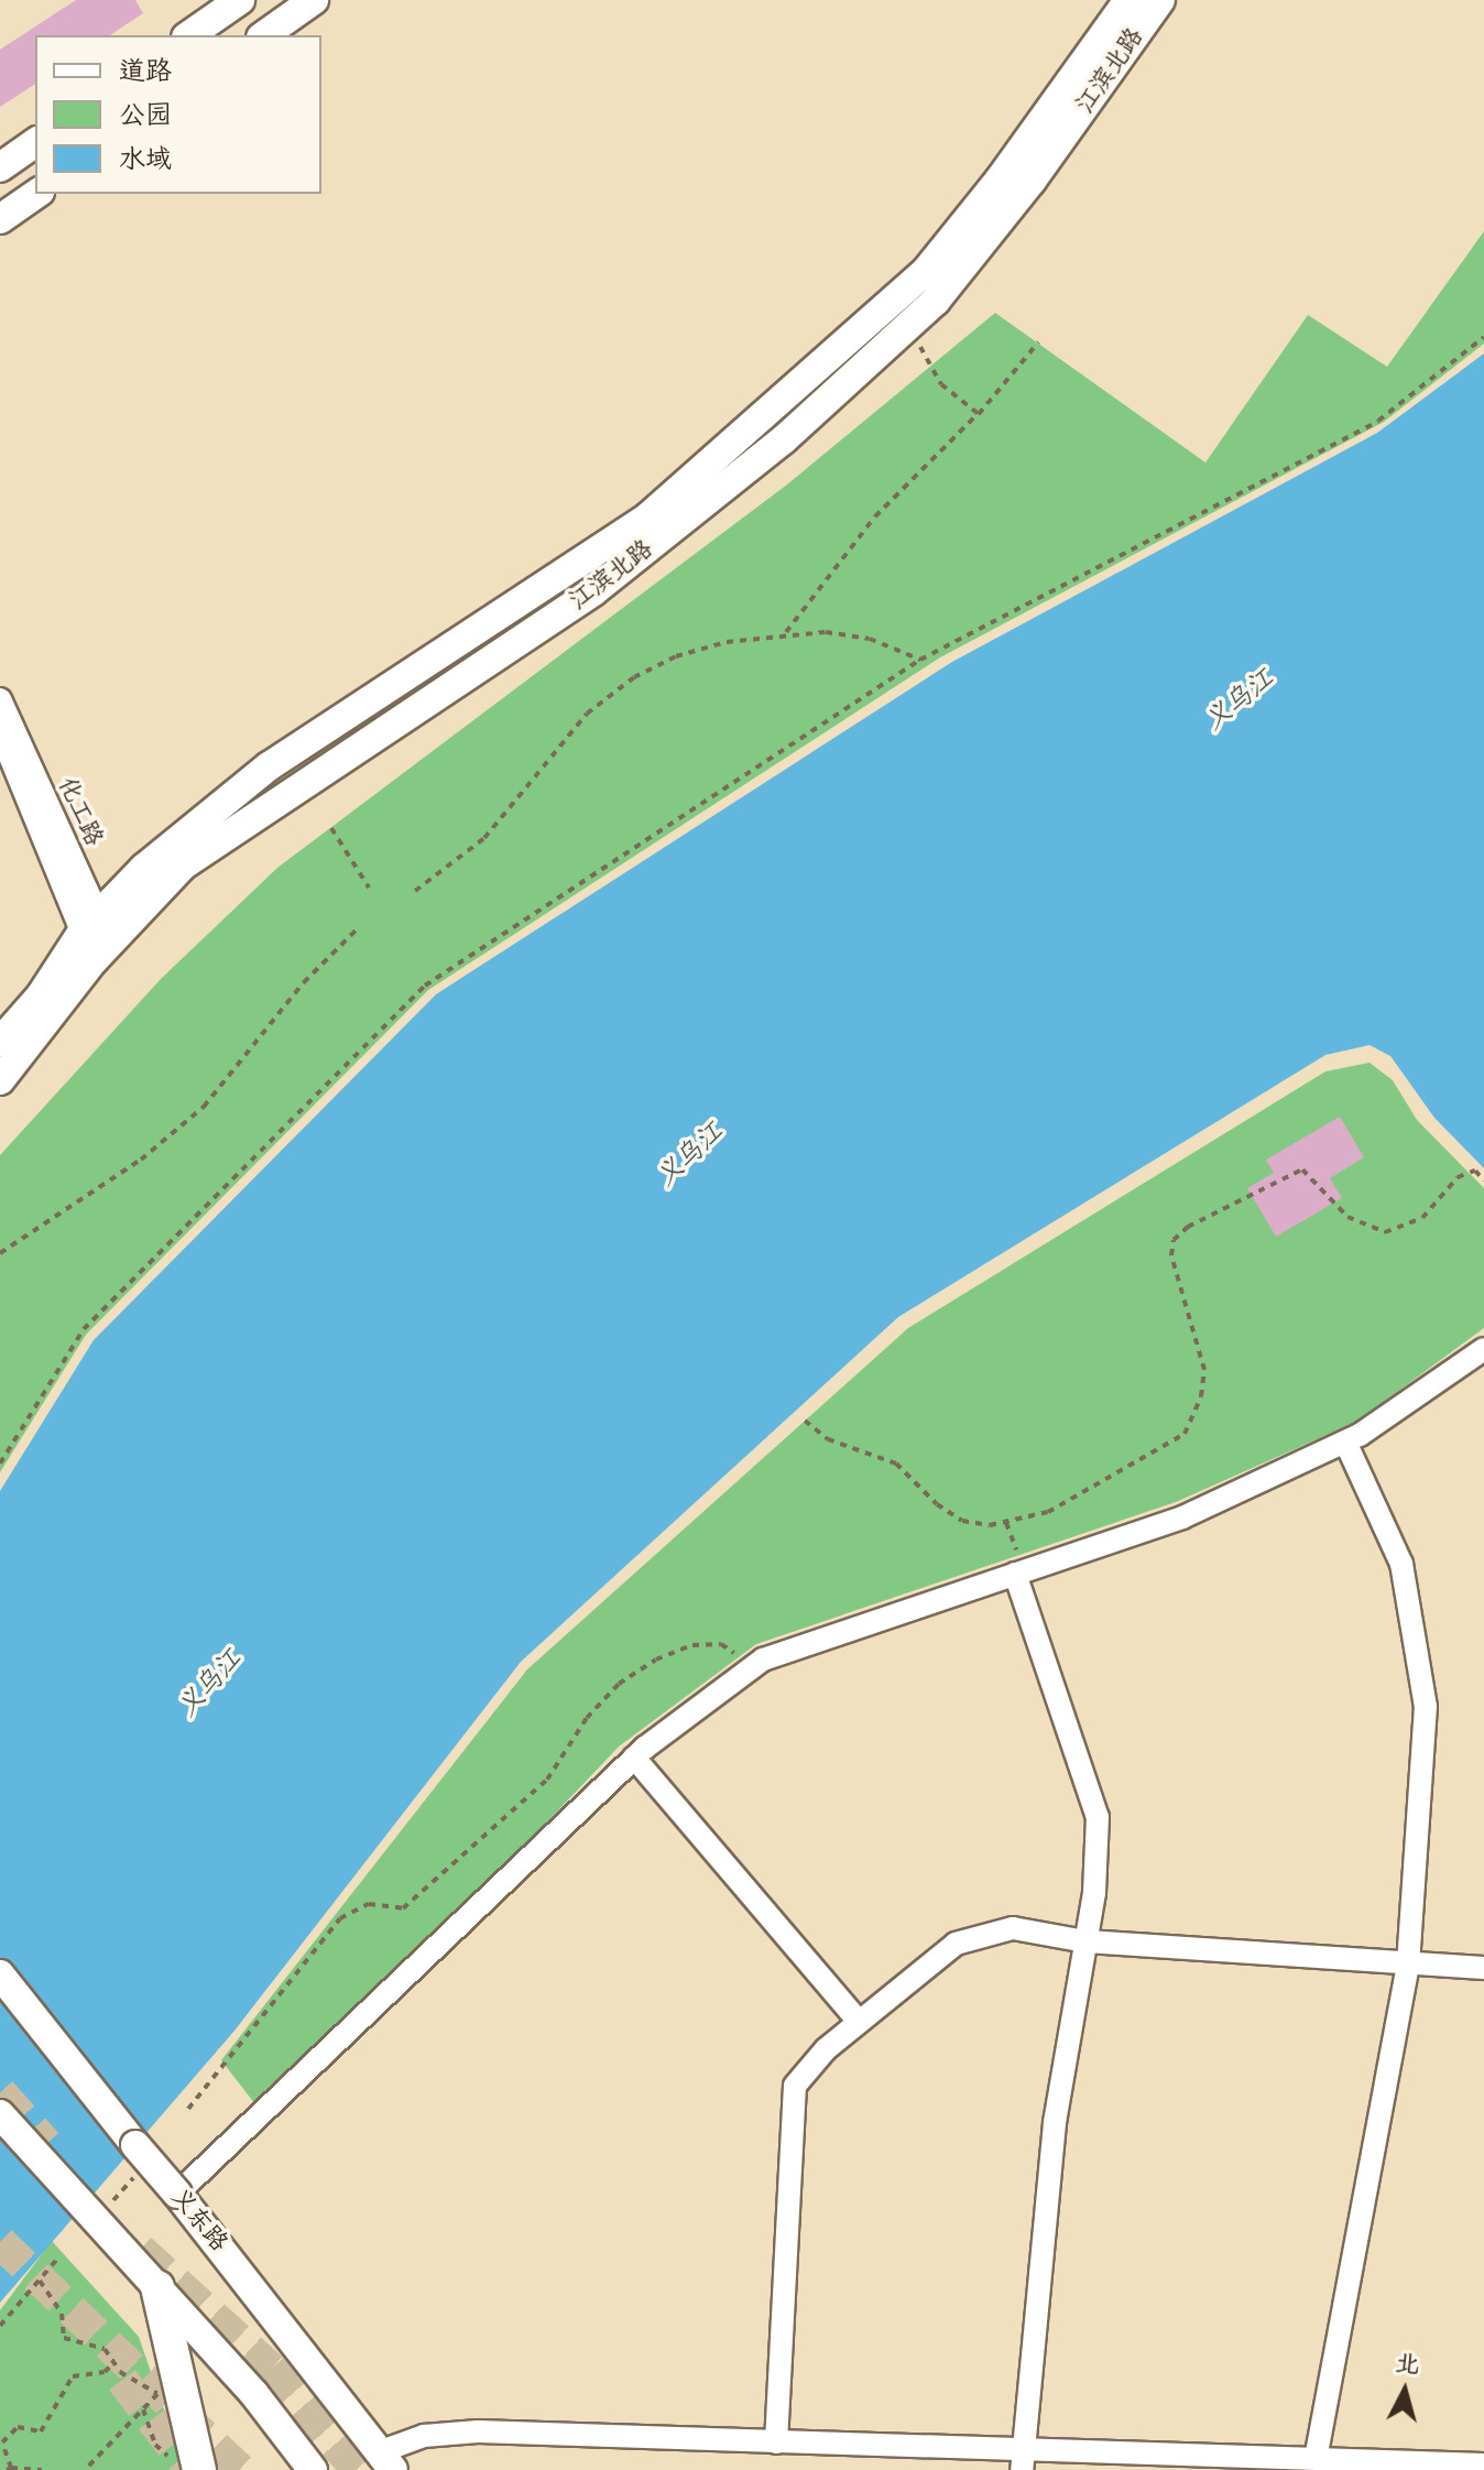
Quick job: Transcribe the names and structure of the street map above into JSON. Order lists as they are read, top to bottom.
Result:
{
  "streets": {
    "main road": ["江滨北路", "义东路"],
    "street": ["化工路"]
  },
  "crossings": [
    ["江滨北路", "化工路"]
  ],
  "water": ["义乌江"],
  "legend": ["道路", "公园", "水域"],
  "north": "top"
}
